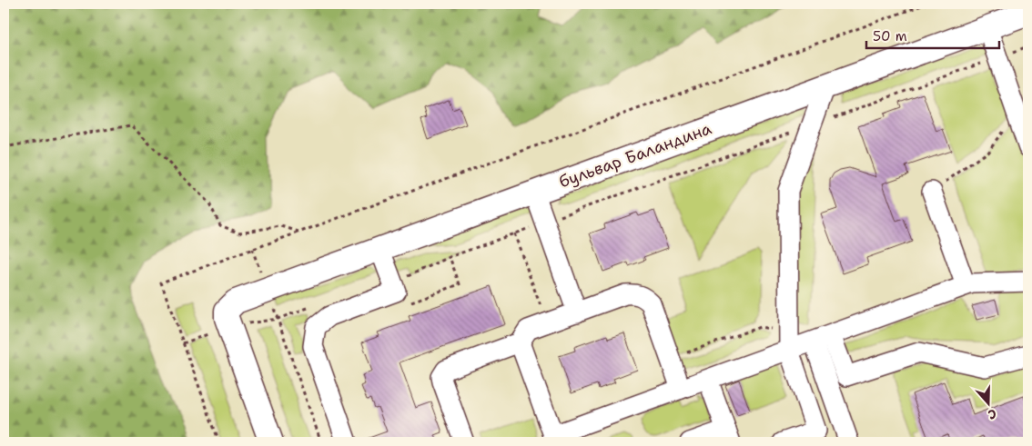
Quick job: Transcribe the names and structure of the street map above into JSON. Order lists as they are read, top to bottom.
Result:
{
  "streets": {
    "main road": ["бульвар Баландина"]
  },
  "scale_bar": "50 m",
  "north": "bottom"
}
